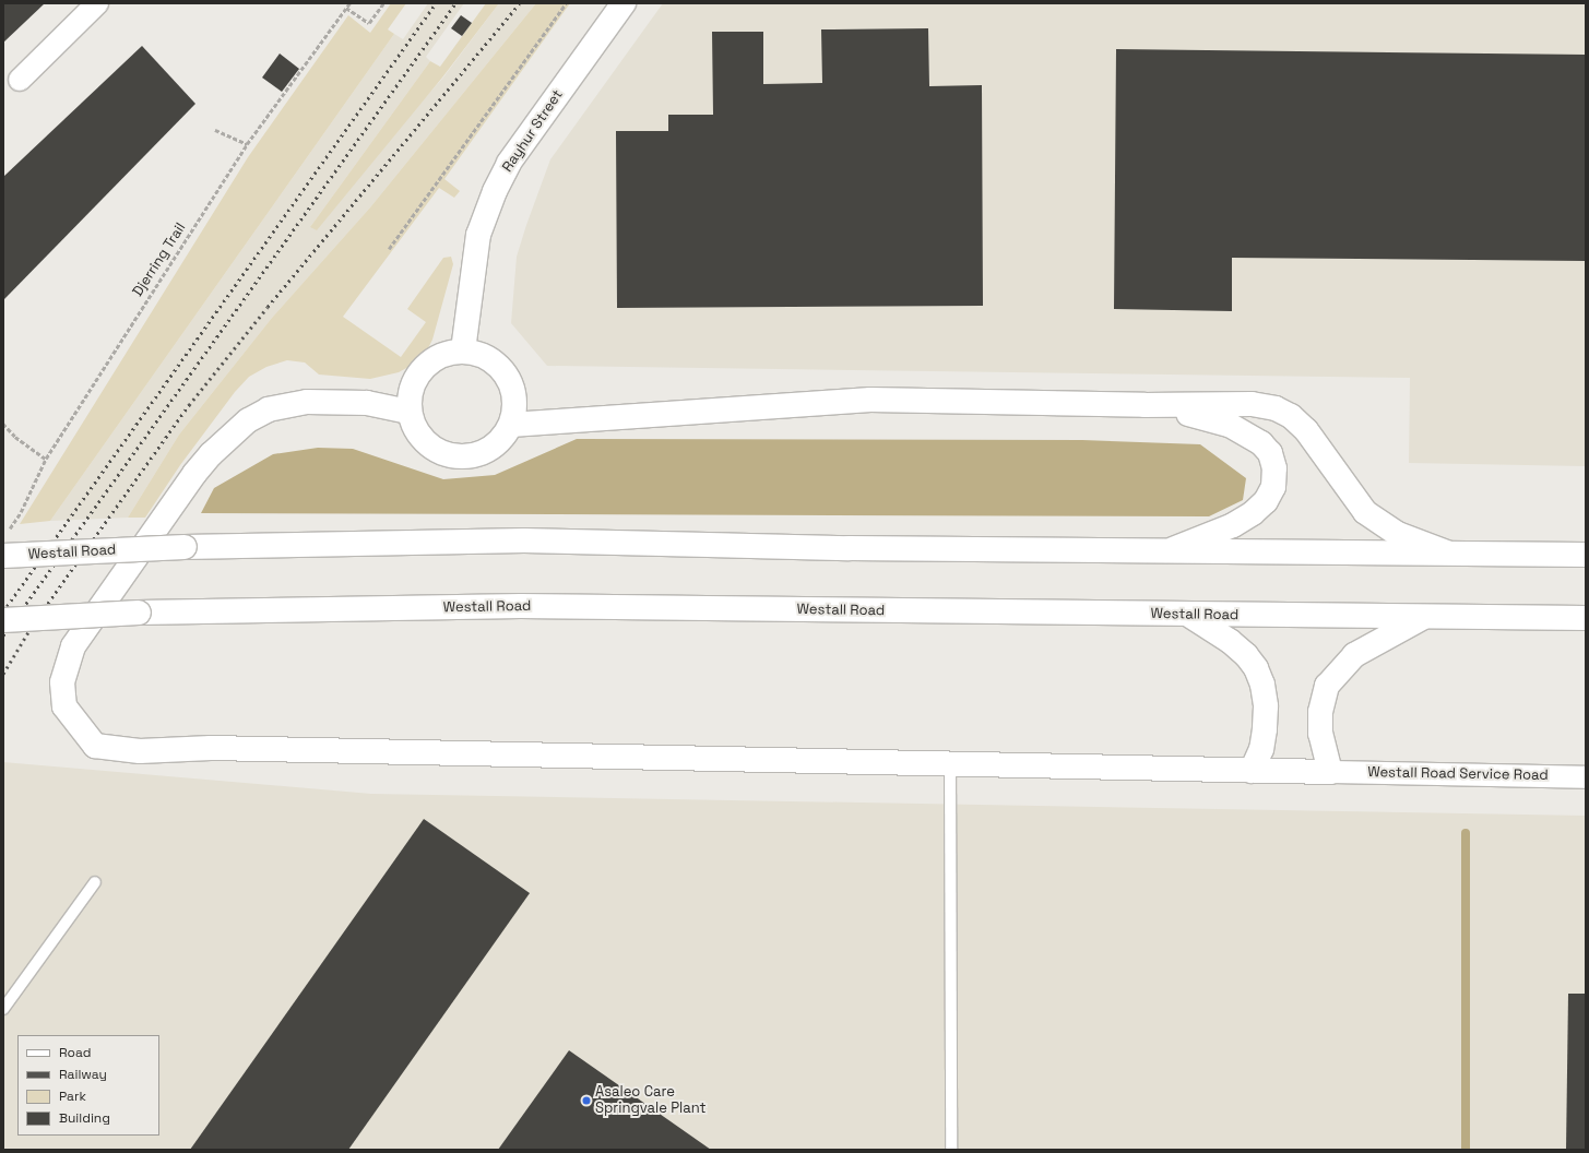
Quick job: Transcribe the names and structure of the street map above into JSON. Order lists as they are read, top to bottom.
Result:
{
  "streets": {
    "main road": ["Rayhur Street", "Westall Road"],
    "street": ["Westall Road Service Road"],
    "path": ["Djerring Trail"]
  },
  "crossings": [
    ["Rayhur Street", "Westall Road"],
    ["Westall Road", "Westall Road Service Road"]
  ],
  "places": ["Asaleo Care Springvale Plant"],
  "legend": [
    "Road",
    "Railway",
    "Park",
    "Building"
  ]
}
